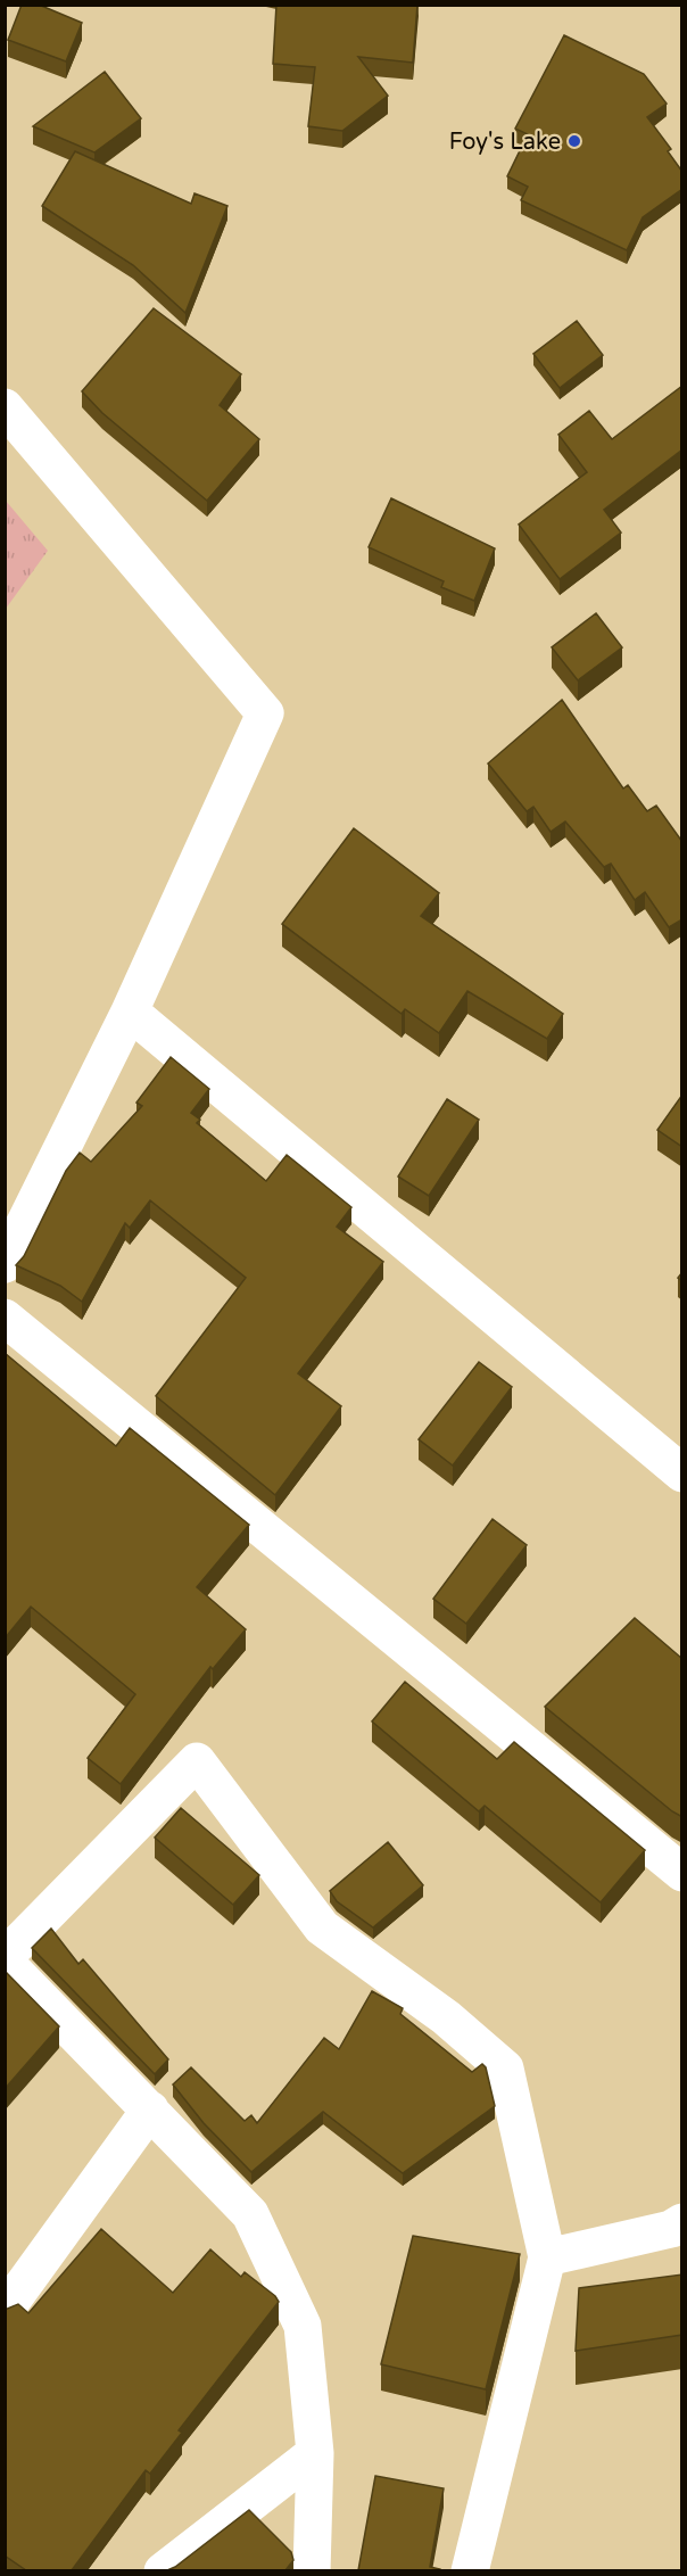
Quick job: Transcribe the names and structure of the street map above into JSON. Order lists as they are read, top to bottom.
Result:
{
  "places": ["Foy's Lake"]
}
